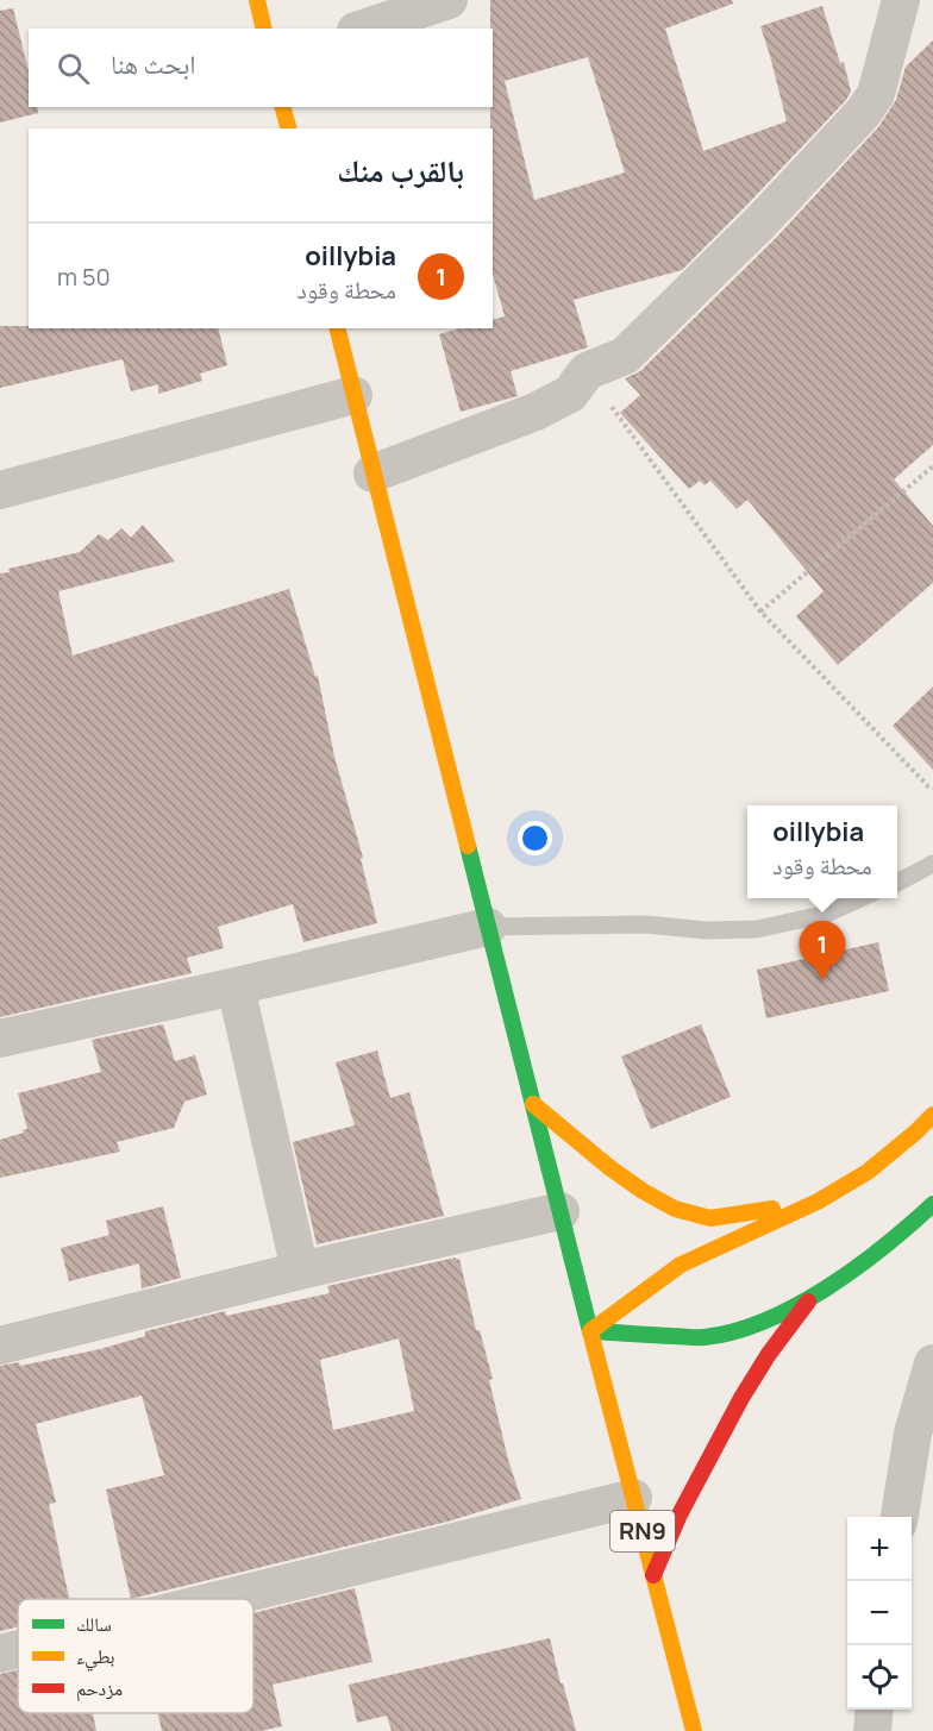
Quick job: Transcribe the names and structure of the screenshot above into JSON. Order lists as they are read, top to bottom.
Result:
{
  "streets": {
    "main road": ["RN9"]
  },
  "legend": ["سالك", "بطيء", "مزدحم"],
  "page": {
    "search": "ابحث هنا",
    "heading": "بالقرب منك",
    "list": [
      {
        "mark": "1",
        "name": "oillybia",
        "note": "محطة وقود",
        "value": "50 m"
      }
    ],
    "popup": ["oillybia", "محطة وقود"],
    "pins": "1",
    "map_buttons": ["+", "−"]
  }
}
